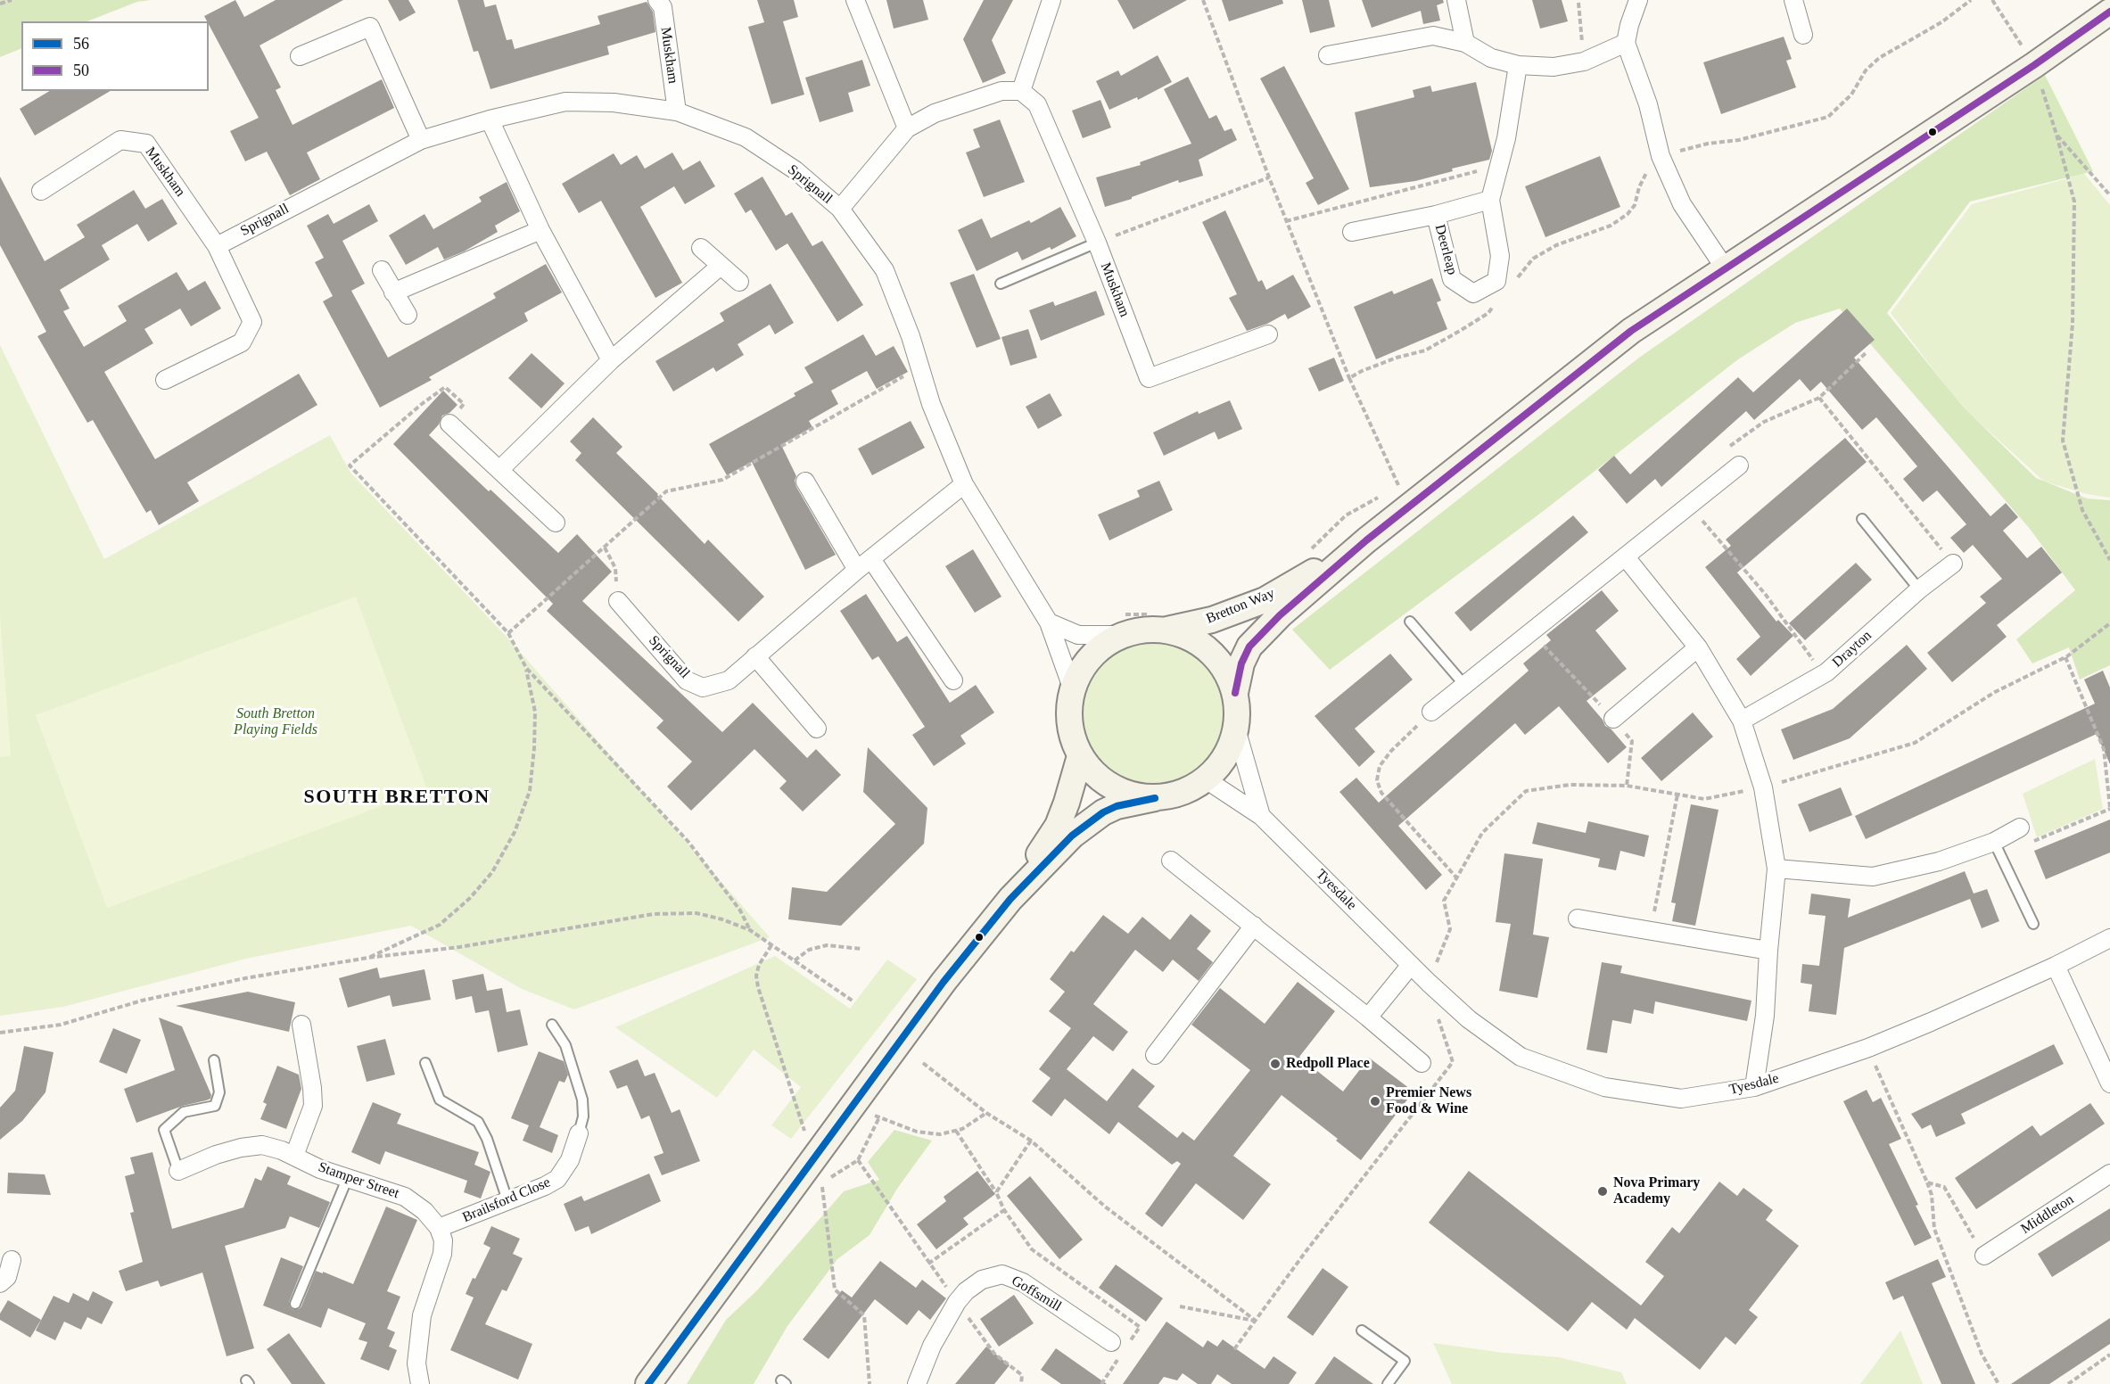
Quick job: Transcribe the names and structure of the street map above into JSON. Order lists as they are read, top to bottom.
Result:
{
  "streets": {
    "street": [
      "Muskham",
      "Sprignall",
      "Deerleap",
      "Bretton Way",
      "Drayton",
      "Tyesdale",
      "Stamper Street",
      "Brailsford Close",
      "Middleton",
      "Goffsmill"
    ]
  },
  "crossings": [
    ["Muskham", "Sprignall"],
    ["Sprignall", "Bretton Way"],
    ["Sprignall", "Tyesdale"],
    ["Bretton Way", "Tyesdale"],
    ["Stamper Street", "Brailsford Close"]
  ],
  "districts": ["SOUTH BRETTON"],
  "parks": ["South Bretton Playing Fields"],
  "places": ["Redpoll Place", "Premier News Food & Wine", "Nova Primary Academy"],
  "lines": ["transit line 50", "transit line 56"],
  "legend": ["56", "50"]
}
